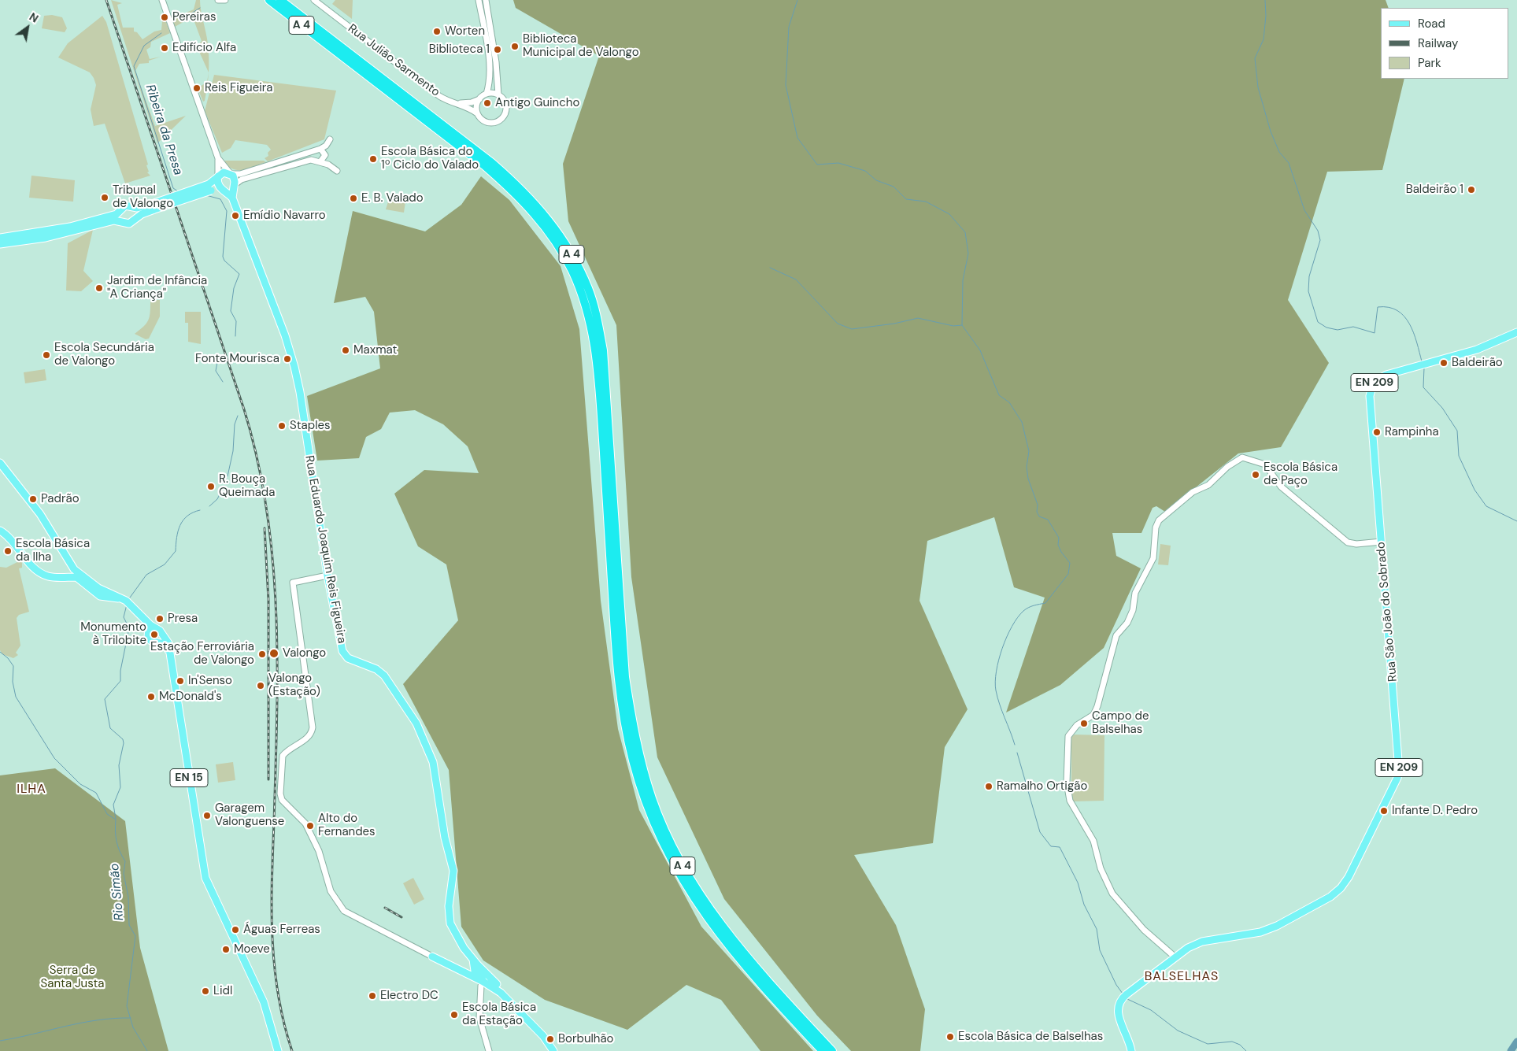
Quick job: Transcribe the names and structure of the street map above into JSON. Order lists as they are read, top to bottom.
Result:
{
  "streets": {
    "highway": ["A 4"],
    "main road": [
      "EN 209",
      "Rua Eduardo Joaquim Reis Figueira",
      "Rua São João do Sobrado",
      "EN 15"
    ],
    "street": ["Rua Julião Sarmento"]
  },
  "crossings": [
    ["EN 209", "Rua São João do Sobrado"]
  ],
  "districts": ["ILHA", "BALSELHAS"],
  "water": ["Ribeira da Presa", "Rio Simão"],
  "parks": ["Serra de Santa Justa"],
  "places": [
    "Pereiras",
    "Worten",
    "Biblioteca Municipal de Valongo",
    "Edifício Alfa",
    "Biblioteca 1",
    "Reis Figueira",
    "Antigo Guincho",
    "Escola Básica do 1º Ciclo do Valado",
    "Baldeirão 1",
    "Tribunal de Valongo",
    "E. B. Valado",
    "Emídio Navarro",
    "Jardim de Infância \"A Criança\"",
    "Maxmat",
    "Escola Secundária de Valongo",
    "Fonte Mourisca",
    "Baldeirão",
    "Staples",
    "Rampinha",
    "Escola Básica de Paço",
    "R. Bouça Queimada",
    "Padrão",
    "Escola Básica da Ilha",
    "Presa",
    "Monumento à Trilobite",
    "Valongo",
    "Estação Ferroviária de Valongo",
    "In'Senso",
    "Valongo (Estação)",
    "McDonald's",
    "Campo de Balselhas",
    "Ramalho Ortigão",
    "Infante D. Pedro",
    "Garagem Valonguense",
    "Alto do Fernandes",
    "Águas Ferreas",
    "Moeve",
    "Lidl",
    "Electro DC",
    "Escola Básica da Estação",
    "Escola Básica de Balselhas",
    "Borbulhão"
  ],
  "legend": ["Road", "Railway", "Park"],
  "north": "top right"
}
